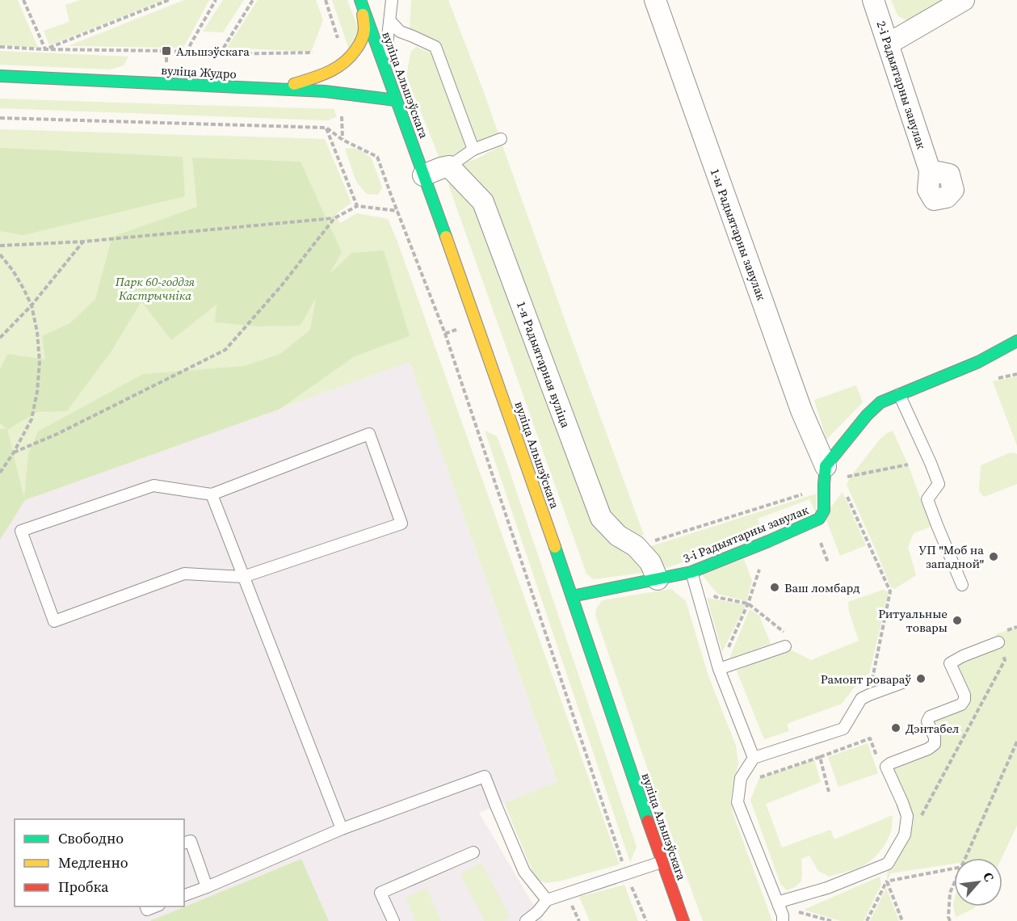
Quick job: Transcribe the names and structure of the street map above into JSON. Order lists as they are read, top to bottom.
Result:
{
  "streets": {
    "main road": ["вуліца Жудро", "вуліца Альшэўскага", "3-і Радыятарны завулак"],
    "street": ["2-і Радыятарны завулак", "1-ы Радыятарны завулак", "1-я Радыятарная вуліца"]
  },
  "crossings": [
    ["вуліца Жудро", "вуліца Альшэўскага"],
    ["вуліца Альшэўскага", "3-і Радыятарны завулак"],
    ["1-ы Радыятарны завулак", "3-і Радыятарны завулак"],
    ["1-я Радыятарная вуліца", "3-і Радыятарны завулак"]
  ],
  "parks": ["Парк 60-годдзя Кастрычніка"],
  "places": {
    "transit": ["Альшэўскага"],
    "other": [
      "УП \"Моб на западной\"",
      "Ваш ломбард",
      "Ритуальные товары",
      "Рамонт ровараў",
      "Дэнтабел"
    ]
  },
  "legend": ["Свободно", "Медленно", "Пробка"],
  "north": "top right"
}
